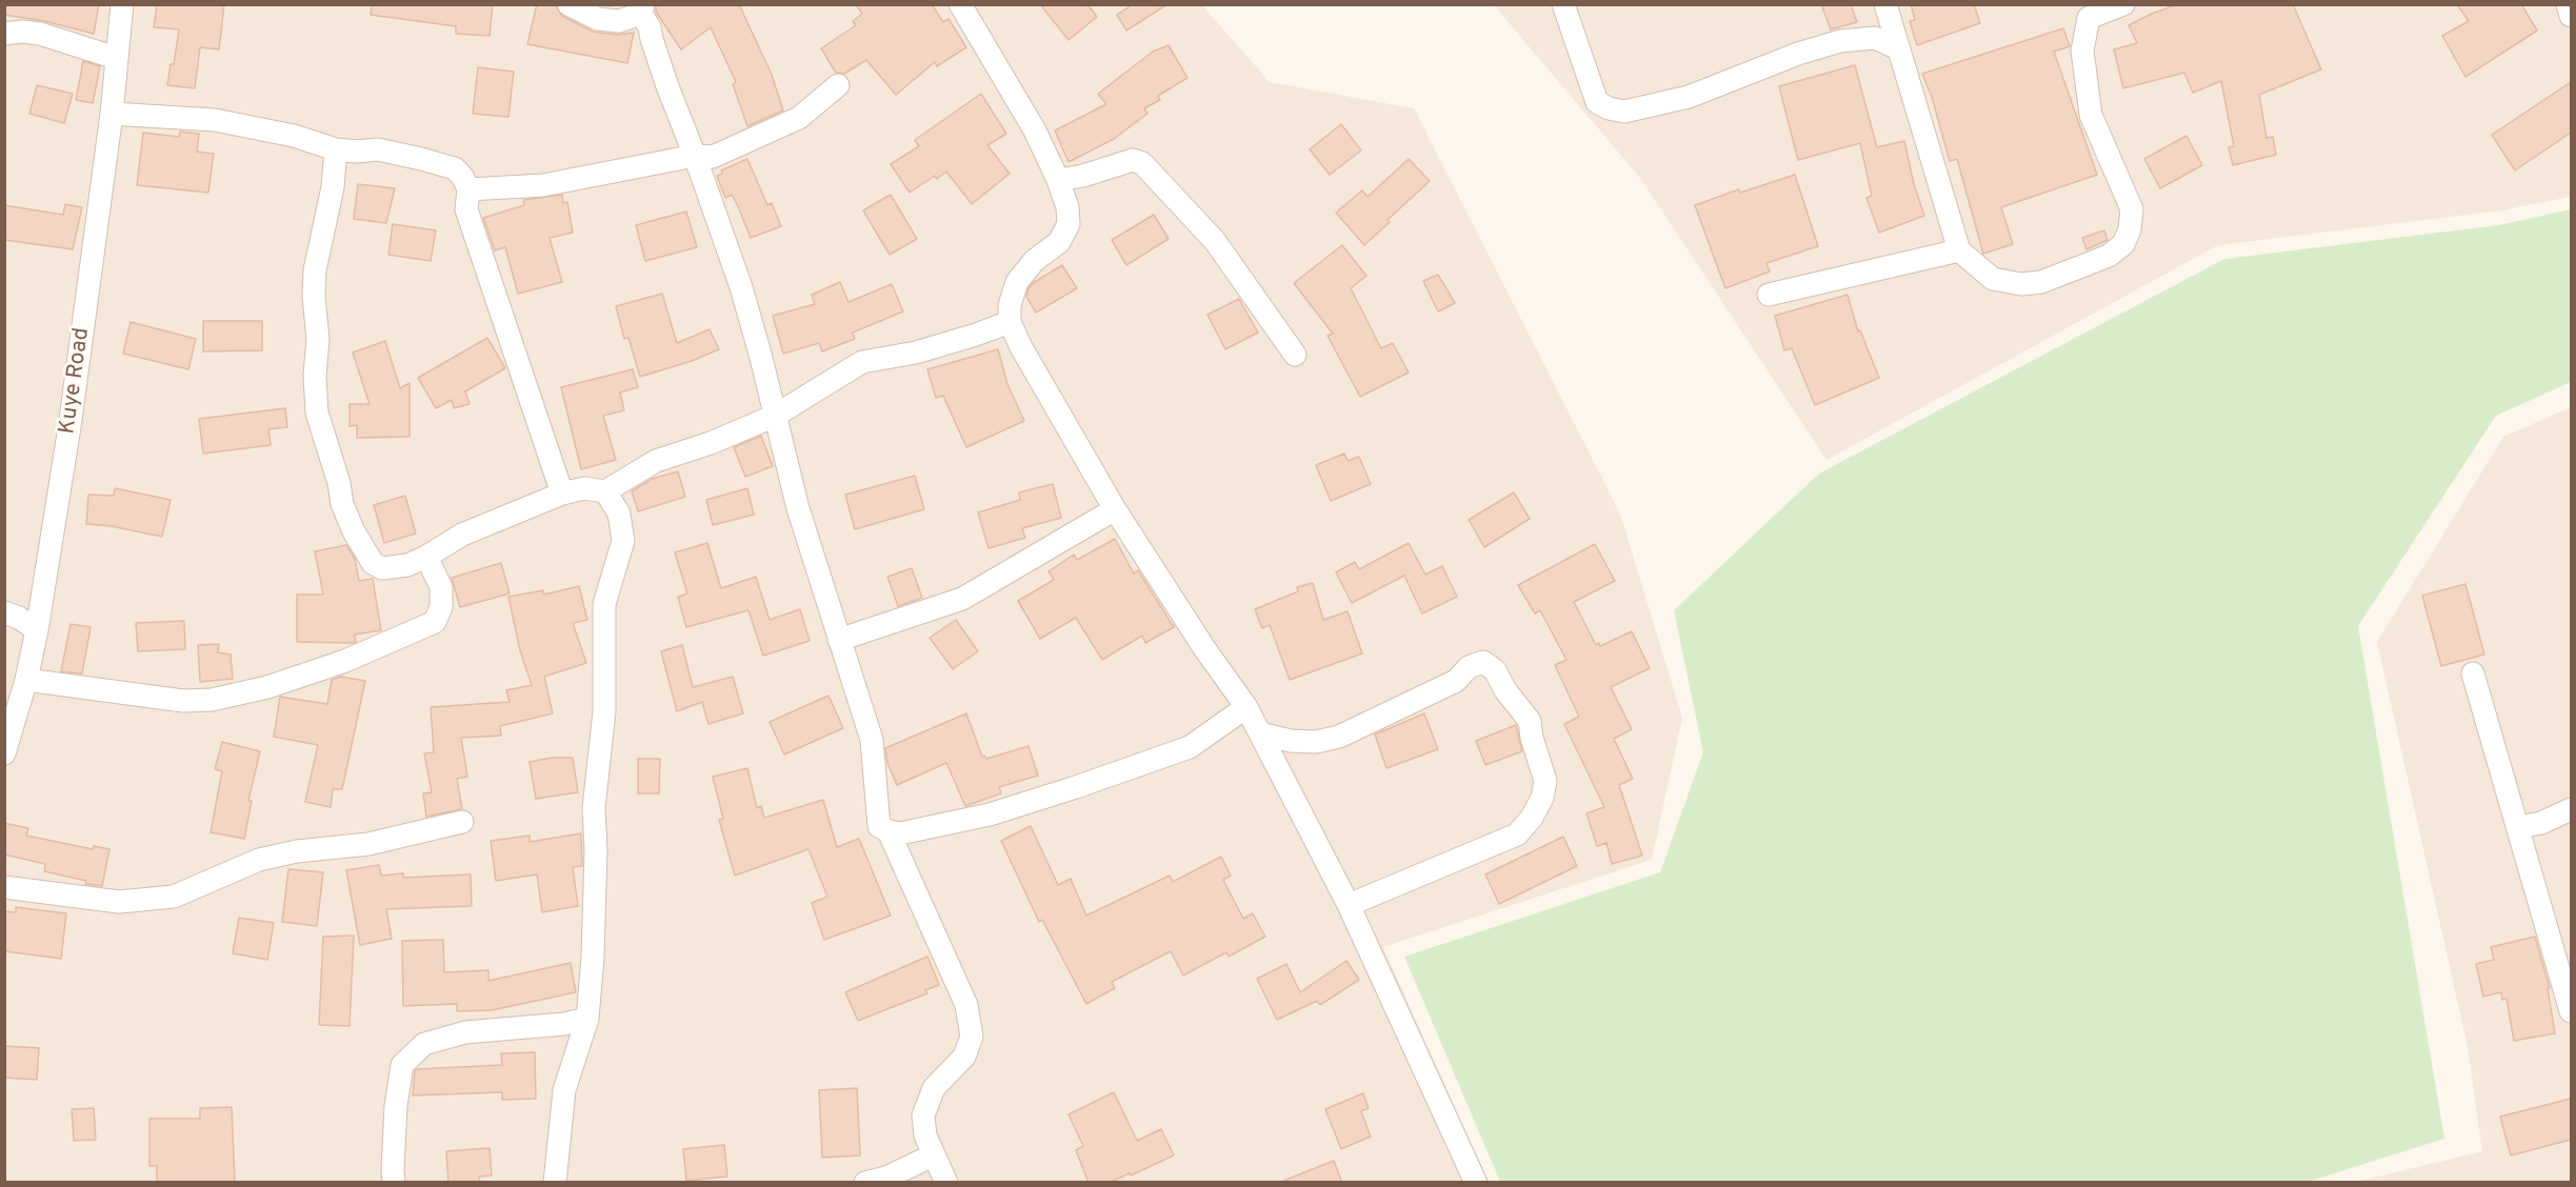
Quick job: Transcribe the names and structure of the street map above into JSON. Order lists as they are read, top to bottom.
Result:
{
  "streets": {
    "street": ["Kuye Road"]
  }
}
